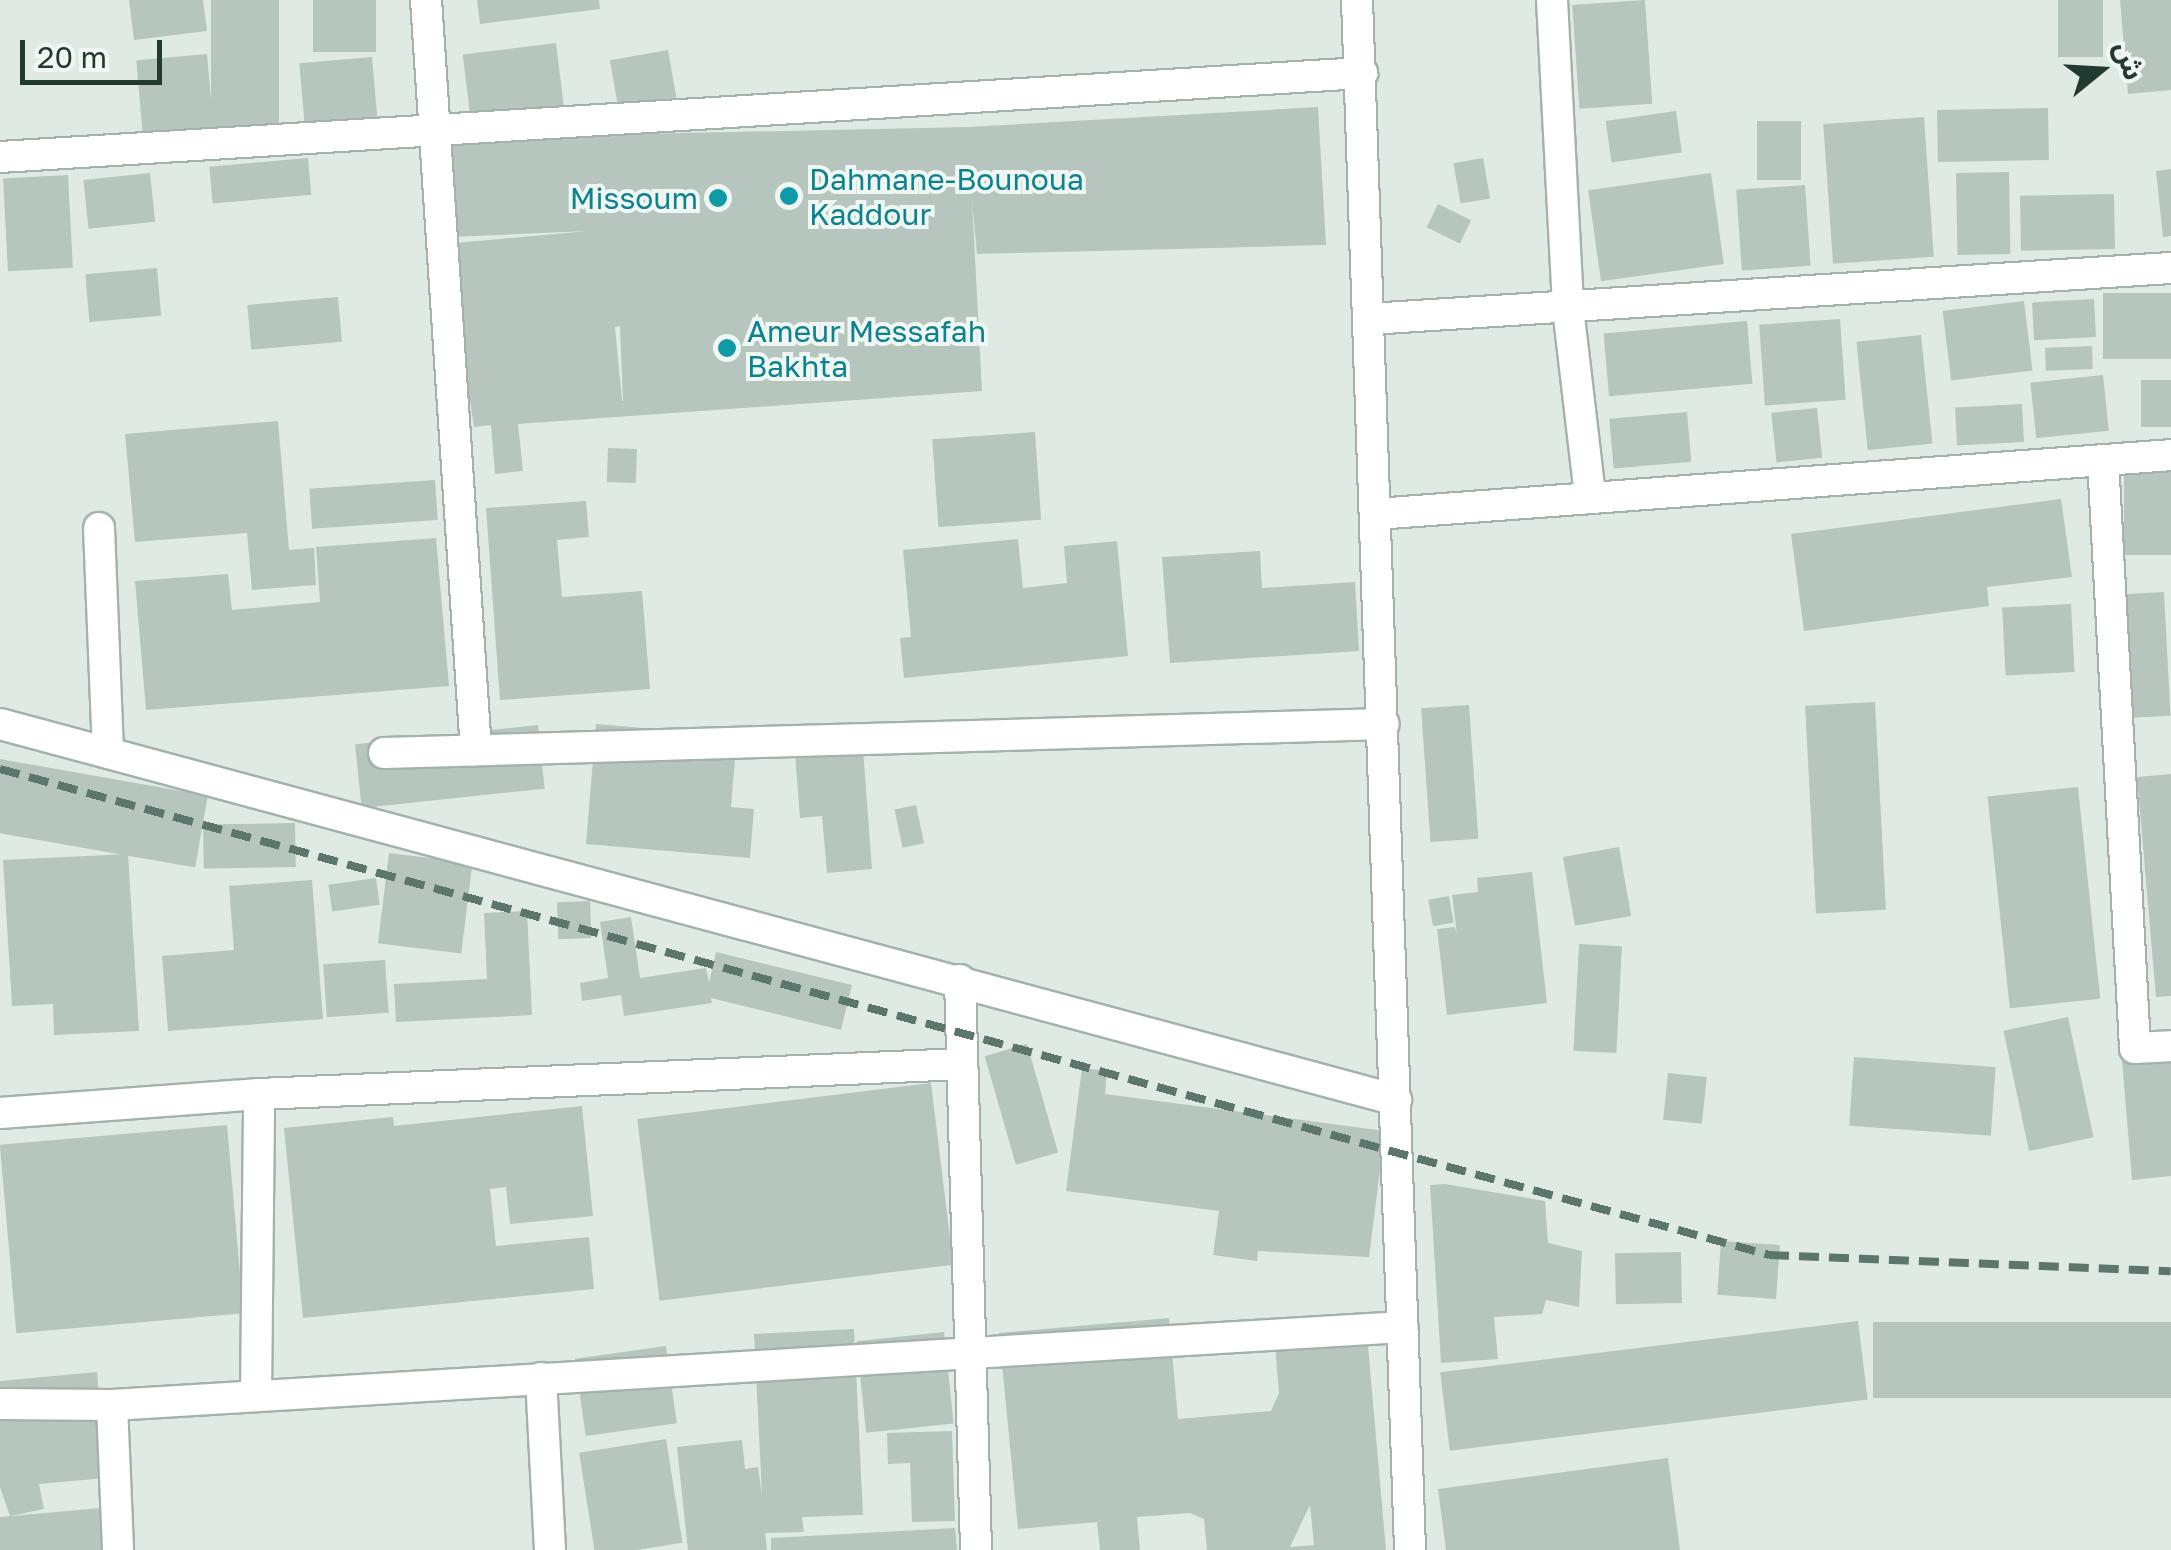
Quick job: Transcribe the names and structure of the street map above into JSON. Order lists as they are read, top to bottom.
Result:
{
  "places": ["Dahmane-Bounoua Kaddour", "Missoum", "Ameur Messafah Bakhta"],
  "scale_bar": "20 m",
  "north": "right"
}
